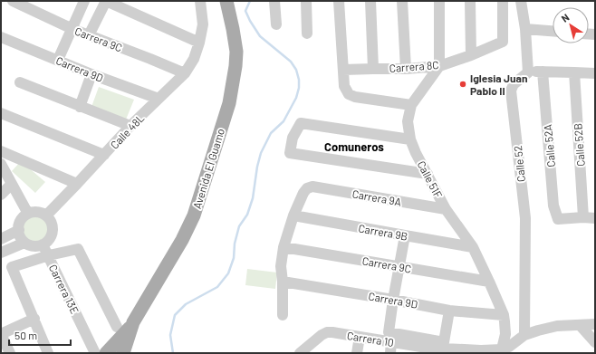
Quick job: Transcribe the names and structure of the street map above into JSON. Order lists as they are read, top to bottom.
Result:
{
  "streets": {
    "main road": ["Avenida El Guamo"],
    "street": [
      "Carrera 9C",
      "Carrera 8C",
      "Carrera 9D",
      "Calle 48L",
      "Calle 52B",
      "Calle 52A",
      "Calle 52",
      "Calle 51F",
      "Carrera 9A",
      "Carrera 9B",
      "Carrera 13E",
      "Carrera 10"
    ]
  },
  "crossings": [
    ["Carrera 9C", "Calle 48L"],
    ["Carrera 9C", "Calle 51F"],
    ["Carrera 8C", "Calle 51F"],
    ["Carrera 9D", "Calle 48L"],
    ["Carrera 9D", "Calle 51F"],
    ["Calle 48L", "Carrera 13E"],
    ["Calle 52B", "Calle 52A"],
    ["Calle 52", "Carrera 10"],
    ["Calle 51F", "Carrera 9A"],
    ["Calle 51F", "Carrera 9B"],
    ["Calle 51F", "Carrera 10"],
    ["Carrera 9A", "Carrera 9B"]
  ],
  "districts": ["Comuneros"],
  "places": ["Iglesia Juan Pablo II"],
  "scale_bar": "50 m",
  "north": "top left"
}
